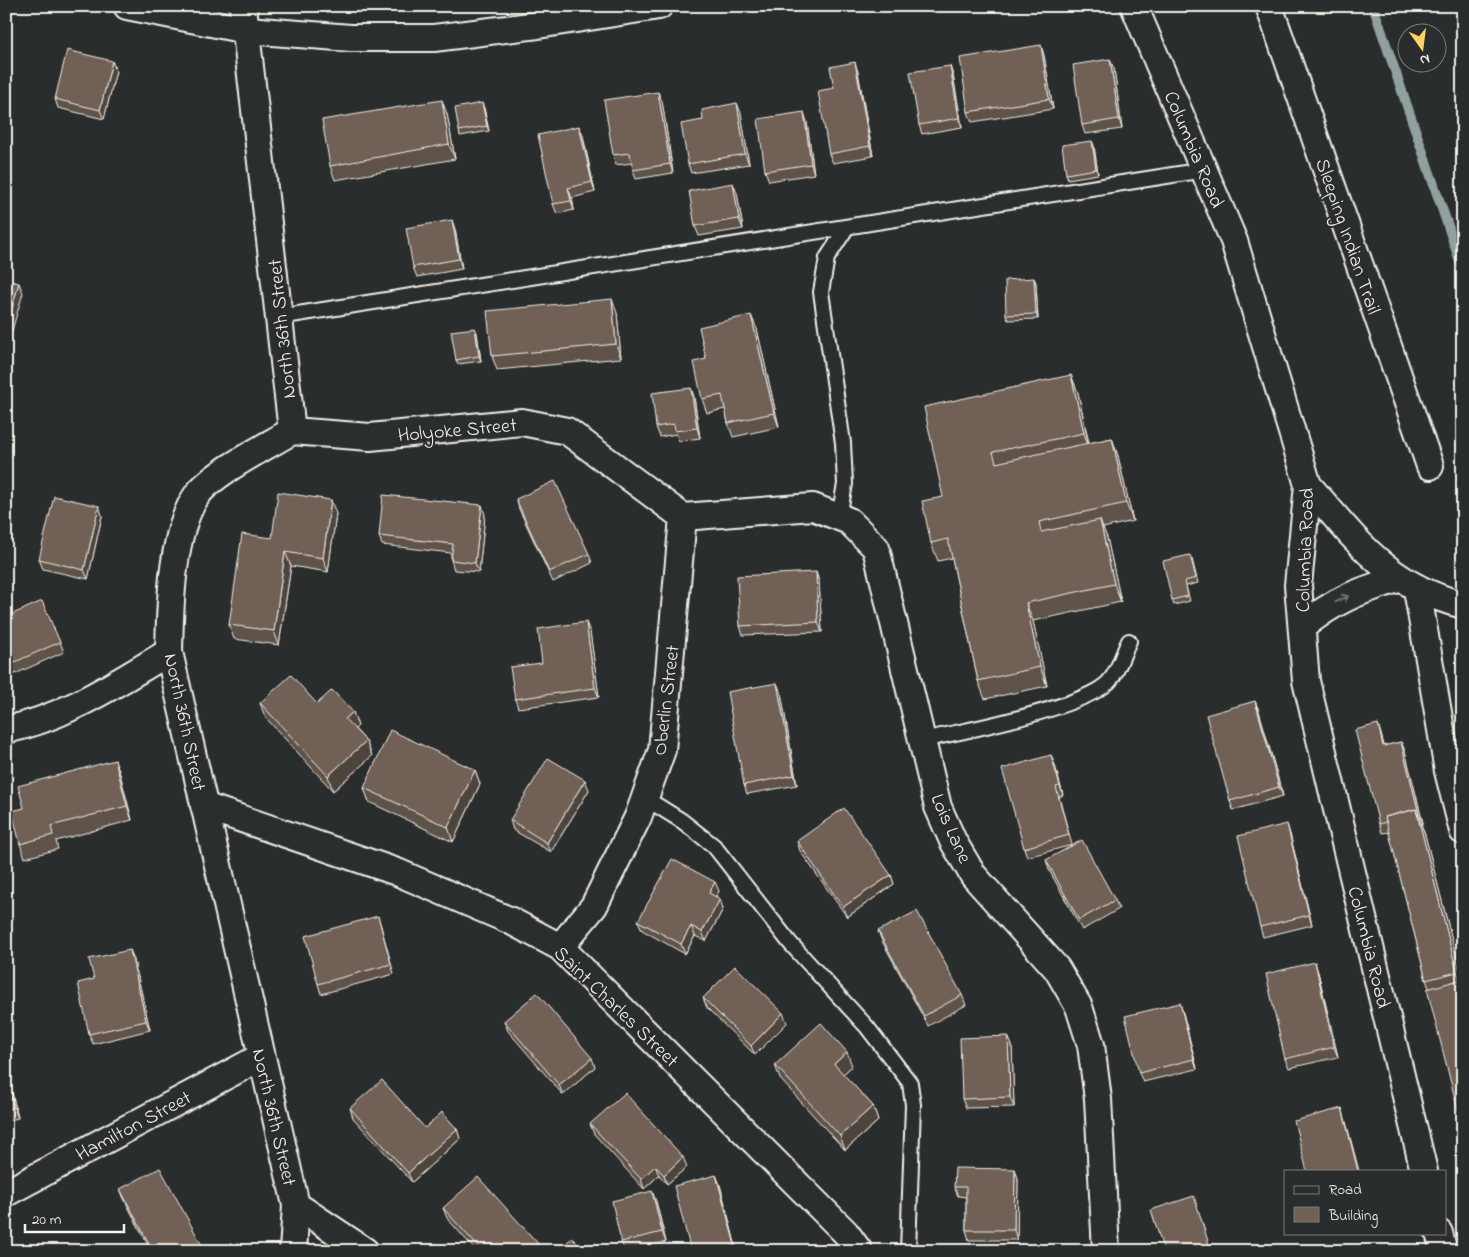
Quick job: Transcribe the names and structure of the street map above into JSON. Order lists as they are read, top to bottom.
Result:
{
  "streets": {
    "street": [
      "Columbia Road",
      "Sleeping Indian Trail",
      "North 36th Street",
      "Holyoke Street",
      "Oberlin Street",
      "Lois Lane",
      "Saint Charles Street",
      "Hamilton Street"
    ]
  },
  "crossings": [
    ["North 36th Street", "Holyoke Street"],
    ["North 36th Street", "Saint Charles Street"],
    ["North 36th Street", "Hamilton Street"],
    ["Holyoke Street", "Oberlin Street"],
    ["Holyoke Street", "Lois Lane"],
    ["Oberlin Street", "Lois Lane"],
    ["Oberlin Street", "Saint Charles Street"]
  ],
  "legend": ["Road", "Building"],
  "scale_bar": "20 m",
  "north": "bottom"
}
